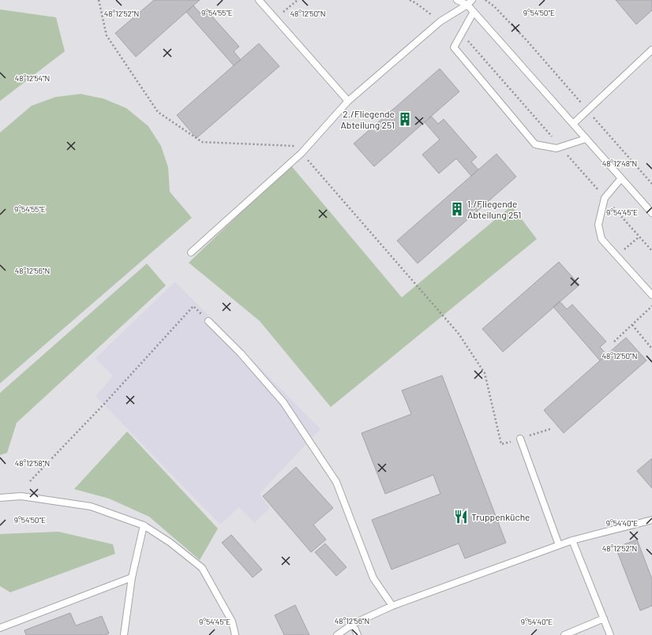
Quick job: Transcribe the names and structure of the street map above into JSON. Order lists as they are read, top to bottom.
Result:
{
  "places": {
    "building": ["2./Fliegende Abteilung 251", "1./Fliegende Abteilung 251"],
    "restaurant": ["Truppenküche"]
  },
  "coordinates": [
    "9°54'55\"E",
    "9°54'50\"E",
    "48°12'52\"N",
    "48°12'50\"N",
    "48°12'54\"N",
    "48°12'48\"N",
    "9°54'45\"E",
    "48°12'56\"N",
    "48°12'58\"N",
    "9°54'40\"E"
  ]
}
